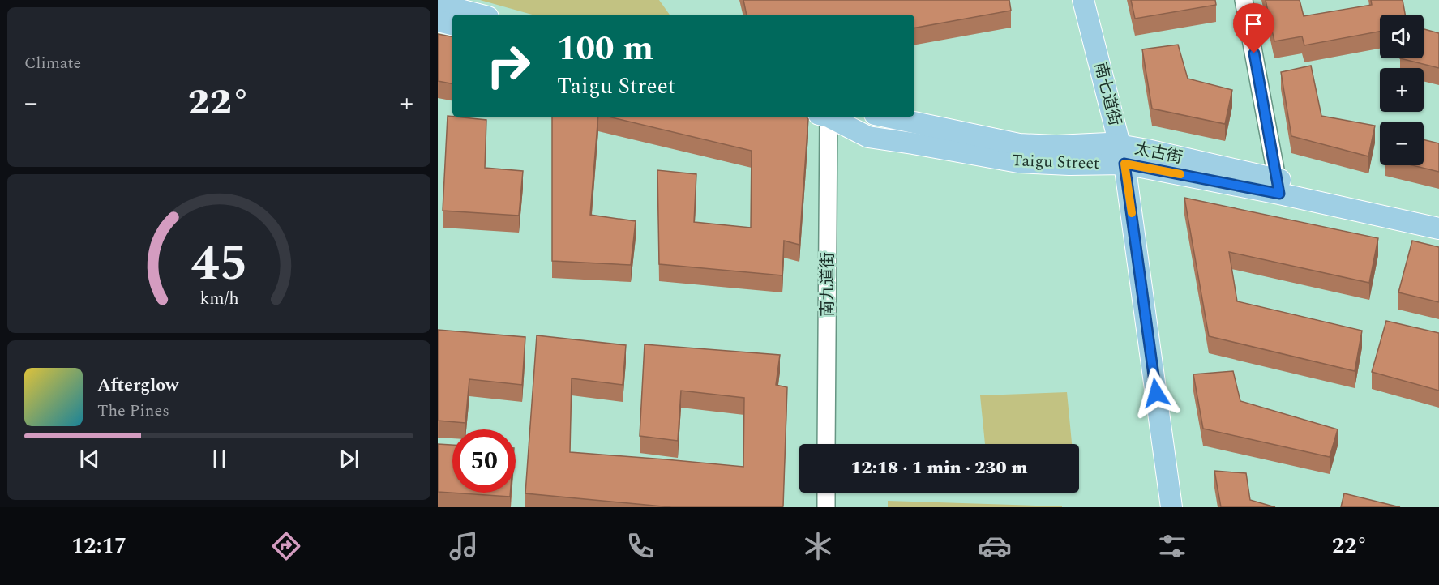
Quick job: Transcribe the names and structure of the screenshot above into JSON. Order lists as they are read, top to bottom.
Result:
{
  "streets": {
    "main road": ["南七道街", "太古街", "Taigu Street"],
    "street": ["南九道街"]
  },
  "crossings": [
    ["南七道街", "太古街"],
    ["南七道街", "Taigu Street"],
    ["太古街", "Taigu Street"]
  ],
  "page": {
    "tile": "Climate",
    "map_buttons": ["+", "−"],
    "turn": ["100 m", "Taigu Street"],
    "heat": ["−", "22°", "+"],
    "song": ["Afterglow", "The Pines"],
    "limit": "50",
    "trip": "12:18 · 1 min · 230 m",
    "tabs": ["12:17", "22°"],
    "gauge": ["45", "km/h"]
  }
}
